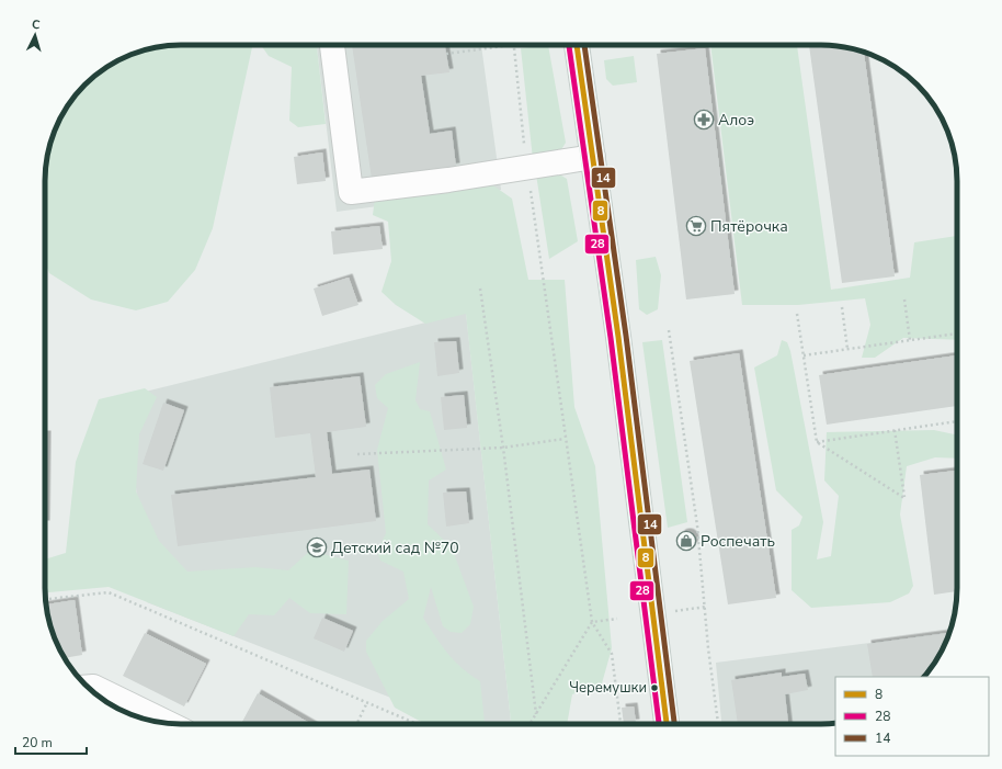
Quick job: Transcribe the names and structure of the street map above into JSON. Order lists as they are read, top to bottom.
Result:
{
  "places": {
    "pharmacy": ["Алоэ"],
    "supermarket": ["Пятёрочка"],
    "shop": ["Роспечать"],
    "school or university": ["Детский сад №70"],
    "other": ["Черемушки"]
  },
  "lines": ["transit line 8", "transit line 28", "transit line 14"],
  "legend": ["8", "28", "14"],
  "scale_bar": "20 m",
  "north": "top"
}
